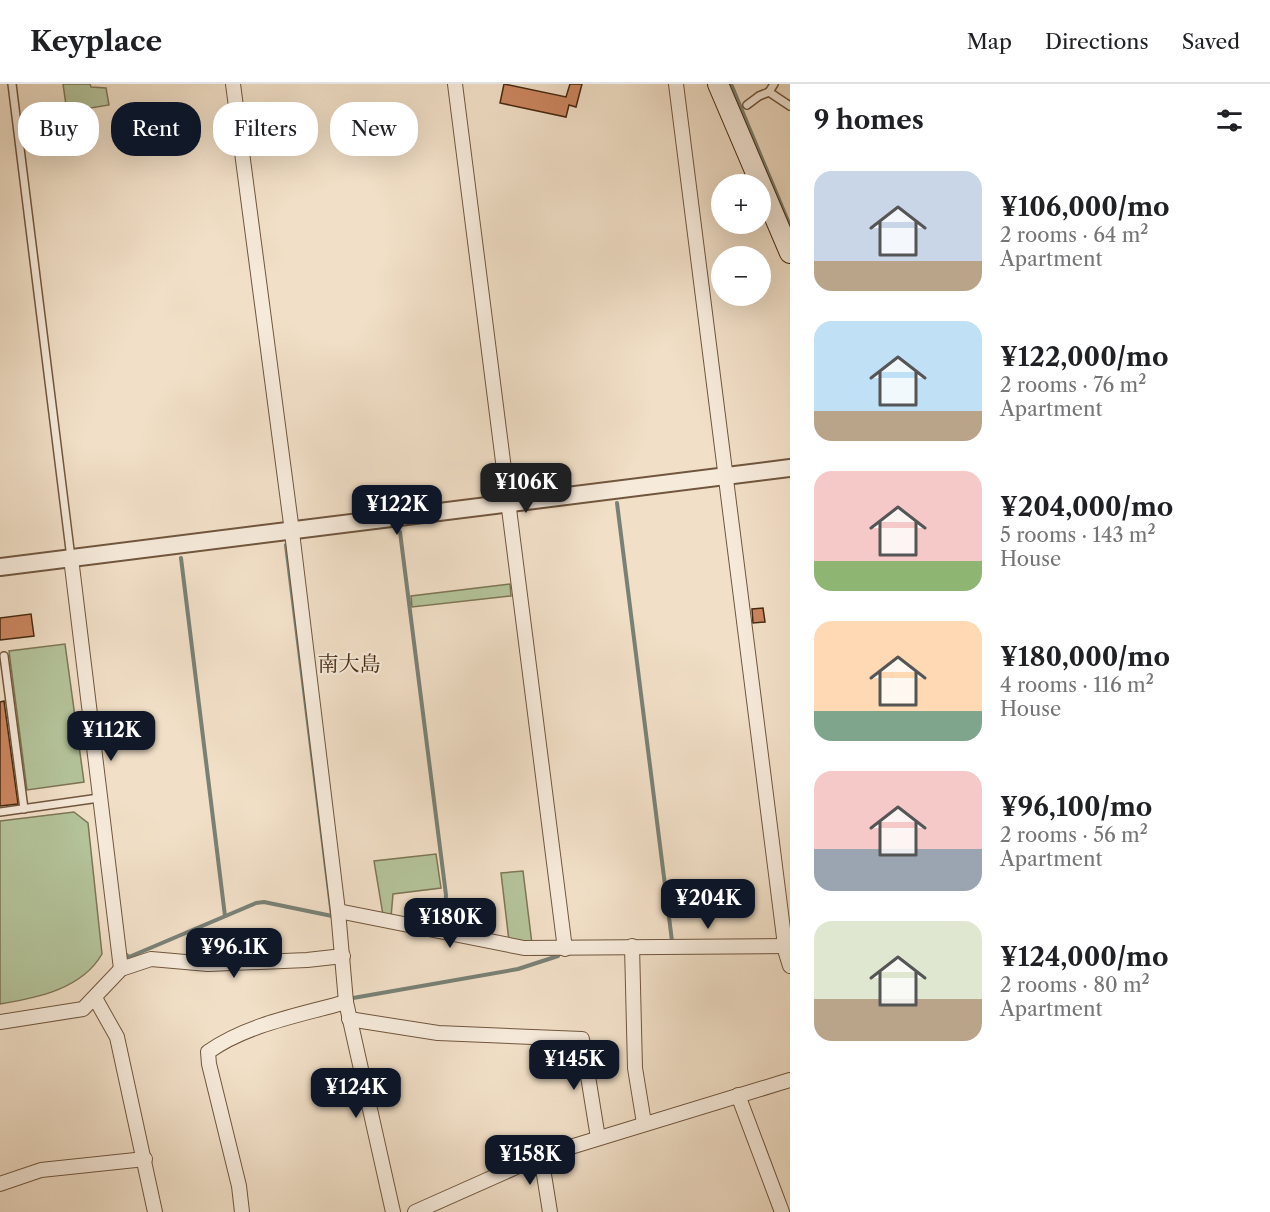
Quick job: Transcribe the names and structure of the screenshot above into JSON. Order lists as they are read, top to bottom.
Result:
{
  "districts": ["南大島"],
  "page": {
    "header": "Keyplace",
    "nav": ["Map", "Directions", "Saved"],
    "heading": "9 homes",
    "chip": [
      "Buy",
      "Rent",
      "Filters",
      "New"
    ],
    "list": [
      {
        "name": "¥106,000/mo",
        "note": "2 rooms · 64 m² · Apartment"
      },
      {
        "name": "¥122,000/mo",
        "note": "2 rooms · 76 m² · Apartment"
      },
      {
        "name": "¥204,000/mo",
        "note": "5 rooms · 143 m² · House"
      },
      {
        "name": "¥180,000/mo",
        "note": "4 rooms · 116 m² · House"
      },
      {
        "name": "¥96,100/mo",
        "note": "2 rooms · 56 m² · Apartment"
      },
      {
        "name": "¥124,000/mo",
        "note": "2 rooms · 80 m² · Apartment"
      }
    ],
    "map_buttons": ["+", "−"],
    "price": [
      "¥106K",
      "¥122K",
      "¥112K",
      "¥204K",
      "¥180K",
      "¥96.1K",
      "¥145K",
      "¥124K",
      "¥158K"
    ]
  }
}
